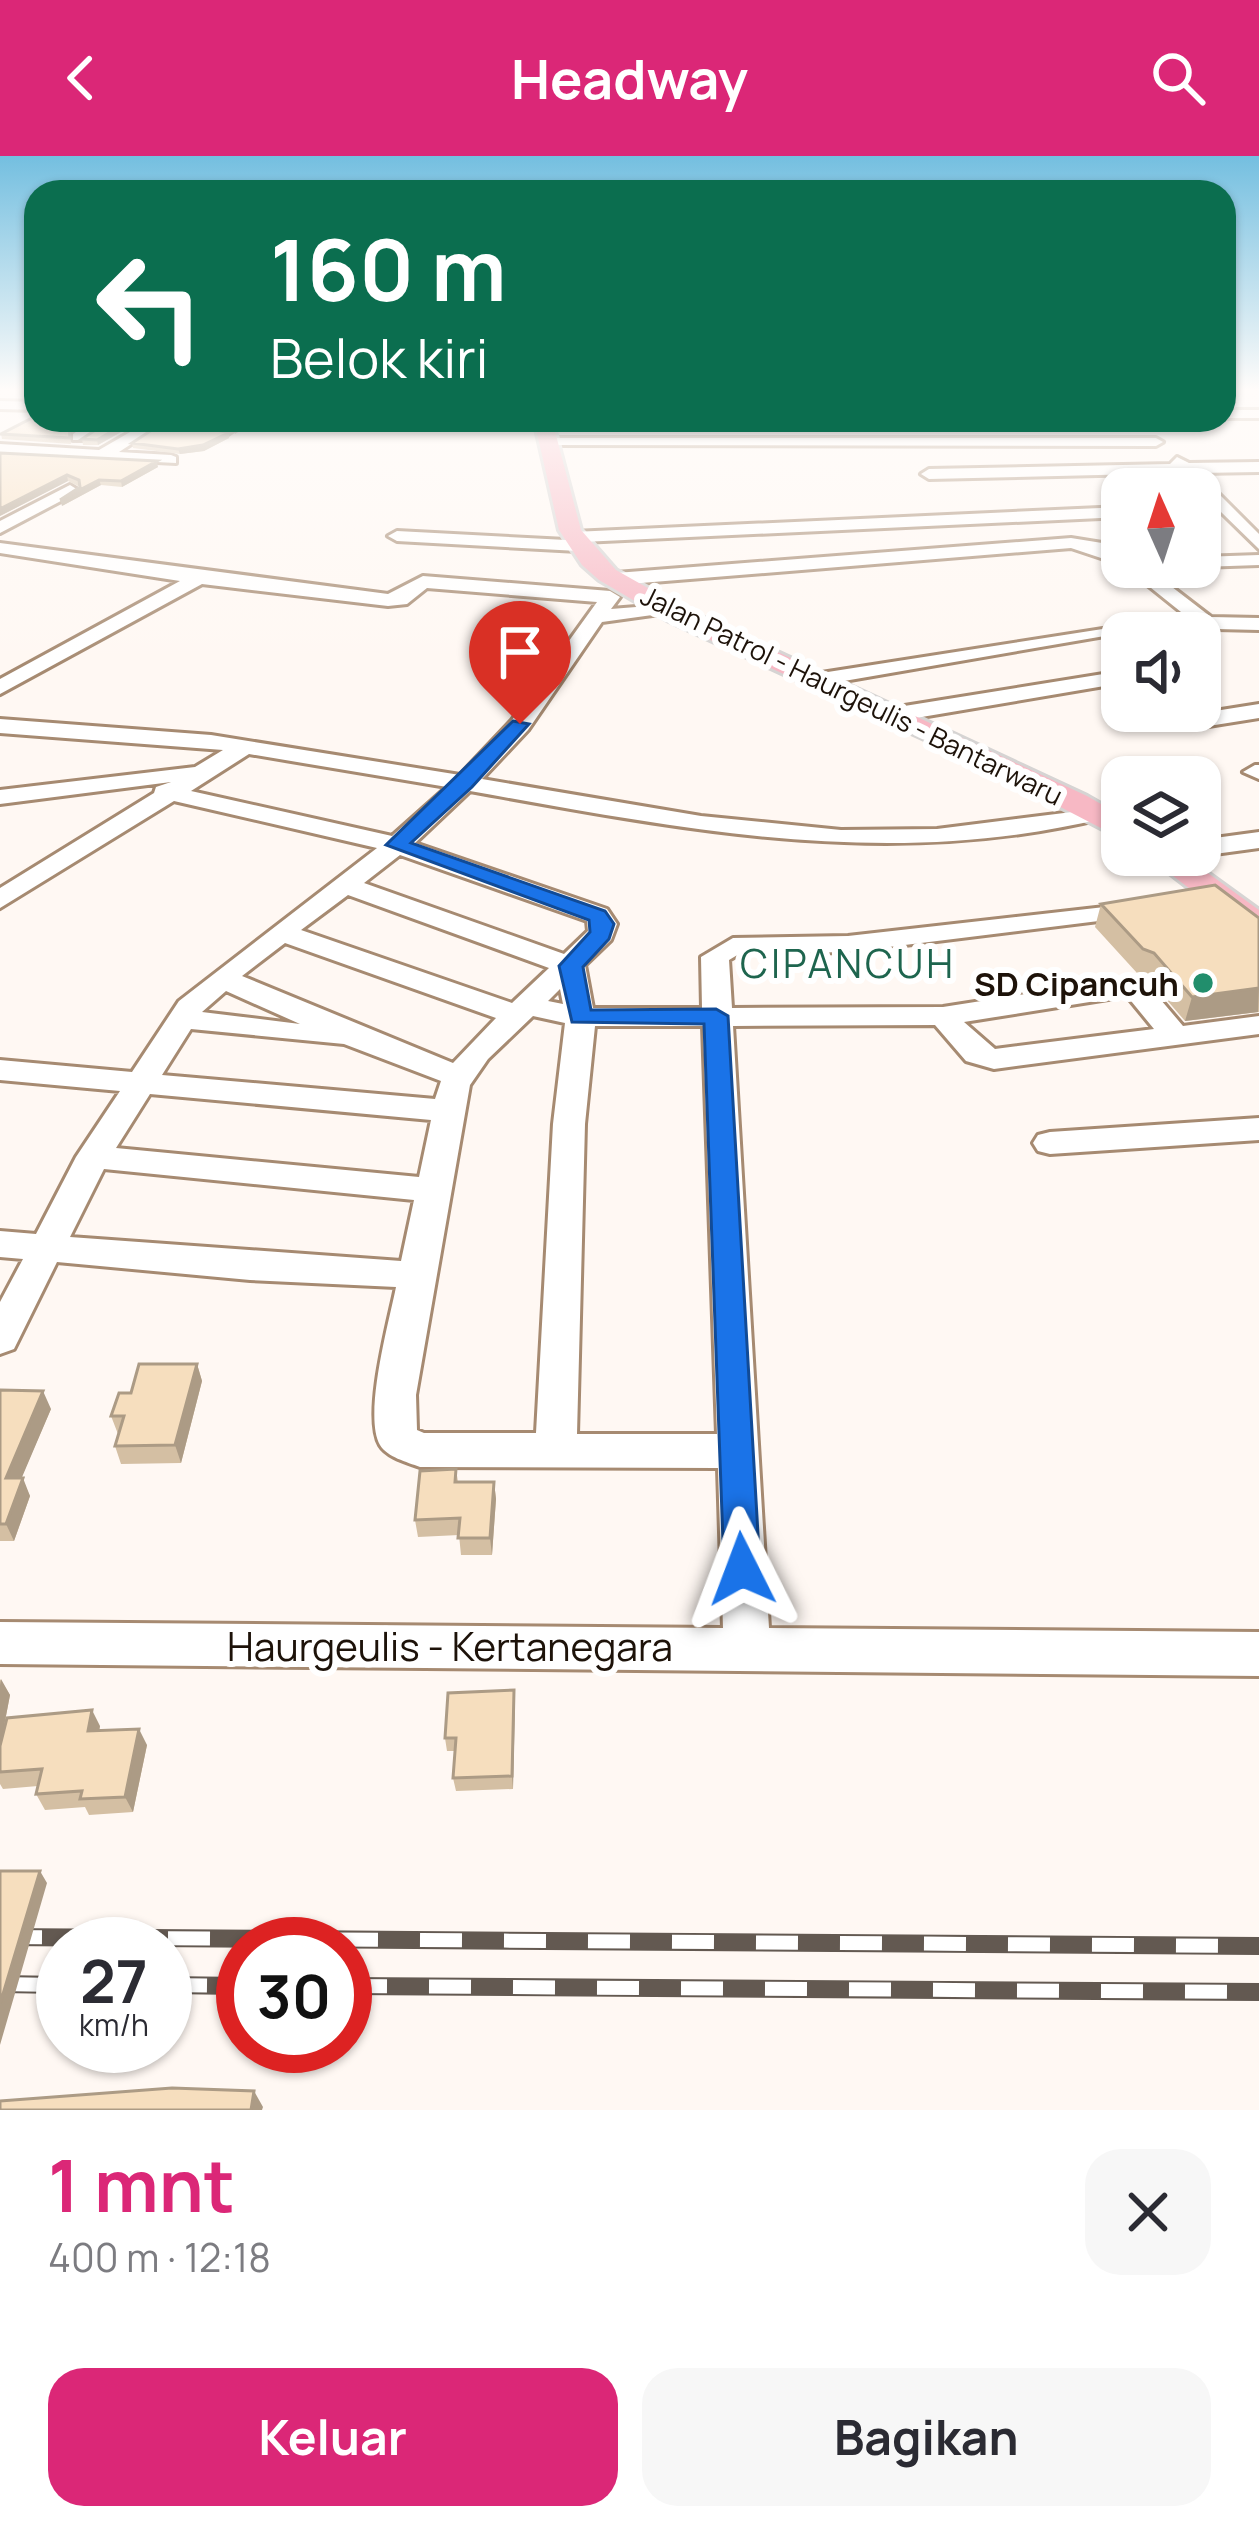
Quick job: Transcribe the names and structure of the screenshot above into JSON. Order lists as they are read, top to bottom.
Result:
{
  "streets": {
    "main road": ["Jalan Patrol - Haurgeulis - Bantarwaru"],
    "street": ["Haurgeulis - Kertanegara"]
  },
  "districts": ["CIPANCUH"],
  "places": ["SD Cipancuh"],
  "north": "top",
  "page": {
    "header": "Headway",
    "turn": ["160 m", "Belok kiri"],
    "speed": "27 km/h",
    "limit": "30",
    "heading": ["1 mnt", "400 m · 12:18"],
    "buttons": ["Keluar", "Bagikan"]
  }
}
